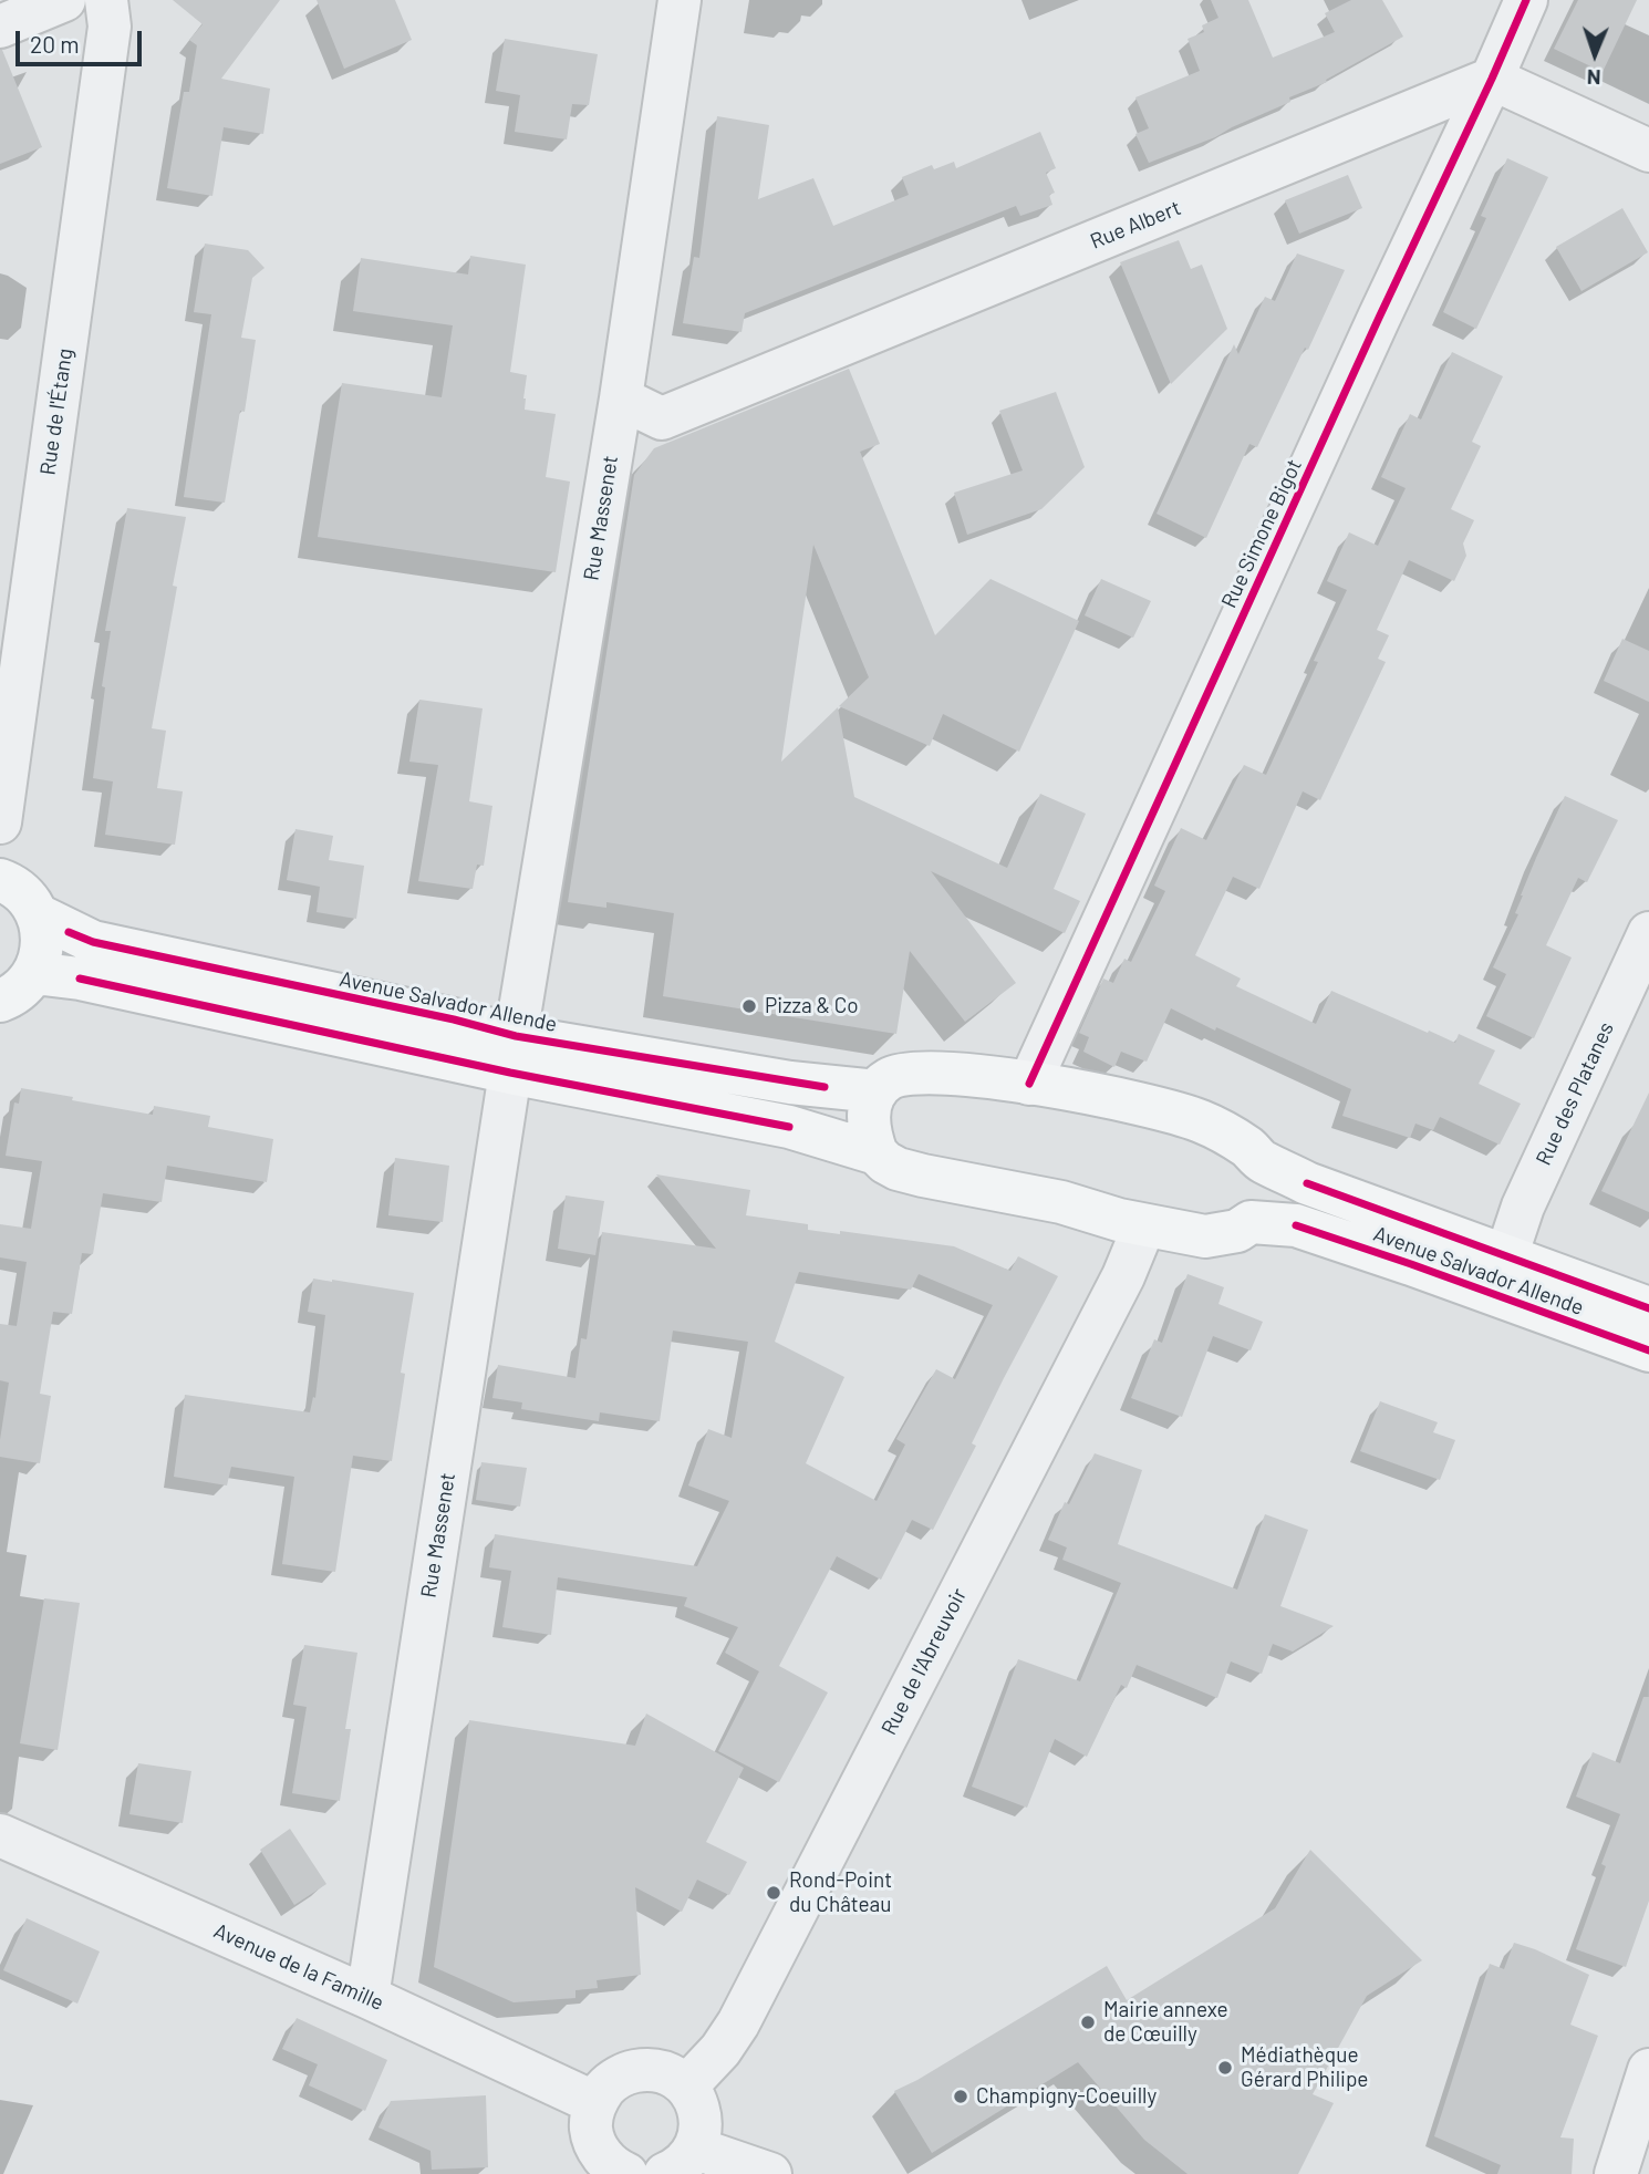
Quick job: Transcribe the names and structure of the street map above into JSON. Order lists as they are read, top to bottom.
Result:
{
  "streets": {
    "main road": ["Avenue Salvador Allende"],
    "street": [
      "Rue Albert",
      "Rue de l'Étang",
      "Rue Massenet",
      "Rue Simone Bigot",
      "Rue des Platanes",
      "Rue de l'Abreuvoir",
      "Avenue de la Famille"
    ]
  },
  "crossings": [
    ["Rue Albert", "Rue Massenet"],
    ["Rue Albert", "Rue Simone Bigot"],
    ["Rue Massenet", "Avenue Salvador Allende"],
    ["Rue Massenet", "Avenue de la Famille"],
    ["Rue Simone Bigot", "Avenue Salvador Allende"],
    ["Avenue Salvador Allende", "Rue des Platanes"],
    ["Avenue Salvador Allende", "Rue de l'Abreuvoir"]
  ],
  "places": [
    "Pizza & Co",
    "Rond-Point du Château",
    "Mairie annexe de Cœuilly",
    "Médiathèque Gérard Philipe",
    "Champigny-Coeuilly"
  ],
  "scale_bar": "20 m",
  "north": "bottom"
}
